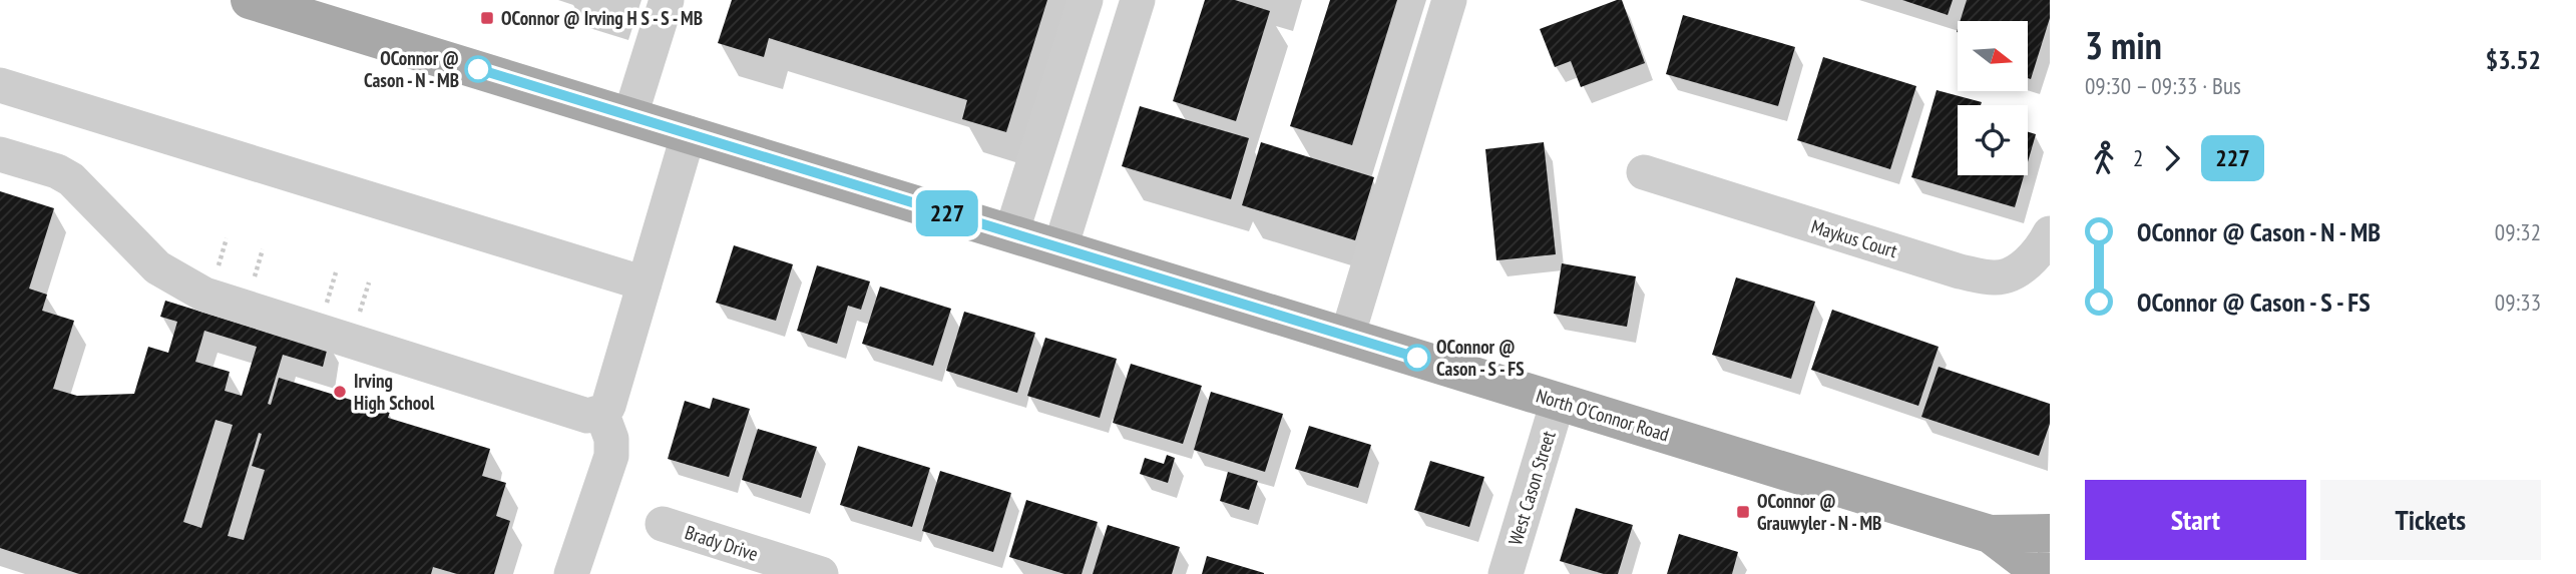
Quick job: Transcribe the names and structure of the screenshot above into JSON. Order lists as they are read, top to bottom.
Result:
{
  "streets": {
    "main road": ["North O'Connor Road"],
    "street": ["Maykus Court", "West Cason Street", "Brady Drive"]
  },
  "crossings": [
    ["North O'Connor Road", "West Cason Street"]
  ],
  "places": {
    "transit": ["OConnor @ Irving H S - S - MB", "OConnor @ Grauwyler - N - MB"],
    "other": ["OConnor @ Cason - N - MB", "OConnor @ Cason - S - FS", "Irving High School"]
  },
  "lines": ["bus line 227"],
  "north": "right",
  "page": {
    "on_map": "227",
    "heading": ["3 min", "09:30 – 09:33 · Bus", "$3.52"],
    "legs": ["2", "227"],
    "list": [
      {
        "name": "OConnor @ Cason - N - MB",
        "value": "09:32"
      },
      {
        "name": "OConnor @ Cason - S - FS",
        "value": "09:33"
      }
    ],
    "buttons": ["Start", "Tickets"]
  }
}
